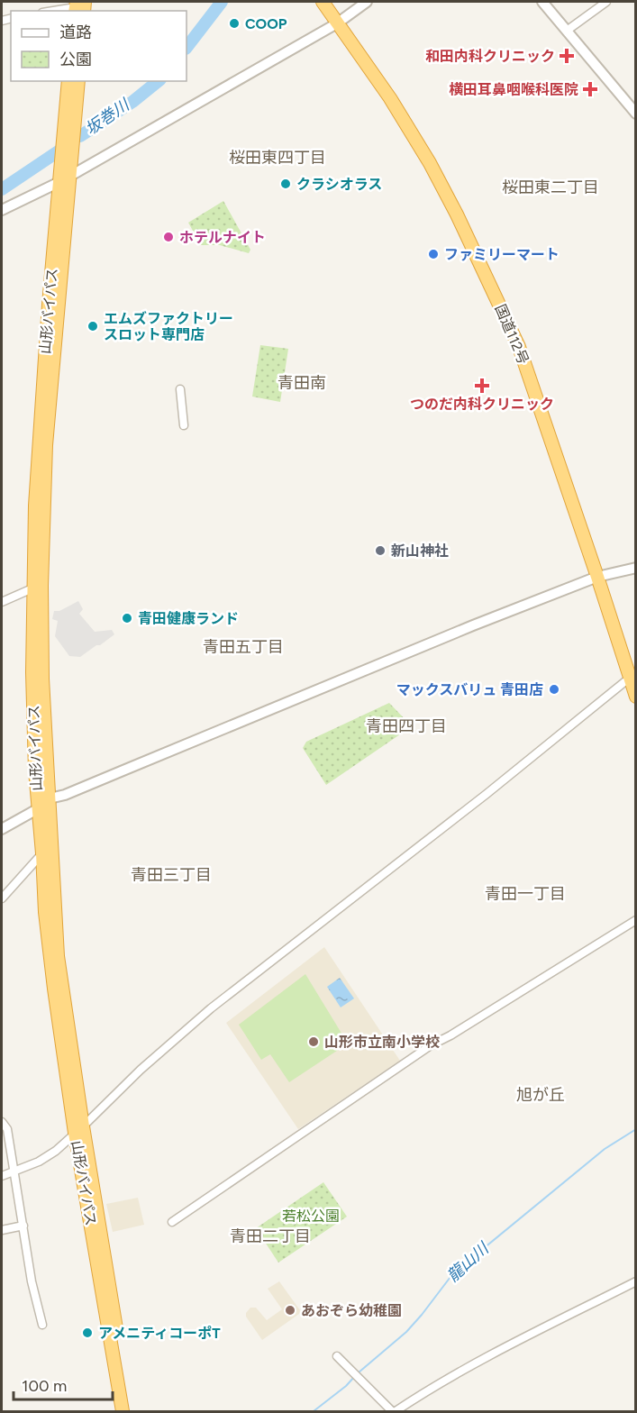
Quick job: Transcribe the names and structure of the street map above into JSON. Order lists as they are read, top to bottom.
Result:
{
  "streets": {
    "highway": ["山形バイパス", "国道112号"]
  },
  "districts": [
    "桜田東四丁目",
    "桜田東二丁目",
    "青田南",
    "青田五丁目",
    "青田四丁目",
    "青田三丁目",
    "青田一丁目",
    "旭が丘",
    "青田二丁目"
  ],
  "water": ["坂巻川", "龍山川"],
  "parks": ["若松公園"],
  "places": {
    "other": [
      "COOP",
      "クラシオラス",
      "ホテルナイト",
      "ファミリーマート",
      "エムズファクトリー スロット専門店",
      "新山神社",
      "青田健康ランド",
      "マックスバリュ 青田店",
      "山形市立南小学校",
      "あおぞら幼稚園",
      "アメニティコーポT"
    ],
    "health": ["和田内科クリニック", "横田耳鼻咽喉科医院", "つのだ内科クリニック"]
  },
  "legend": ["道路", "公園"],
  "scale_bar": "100 m"
}
